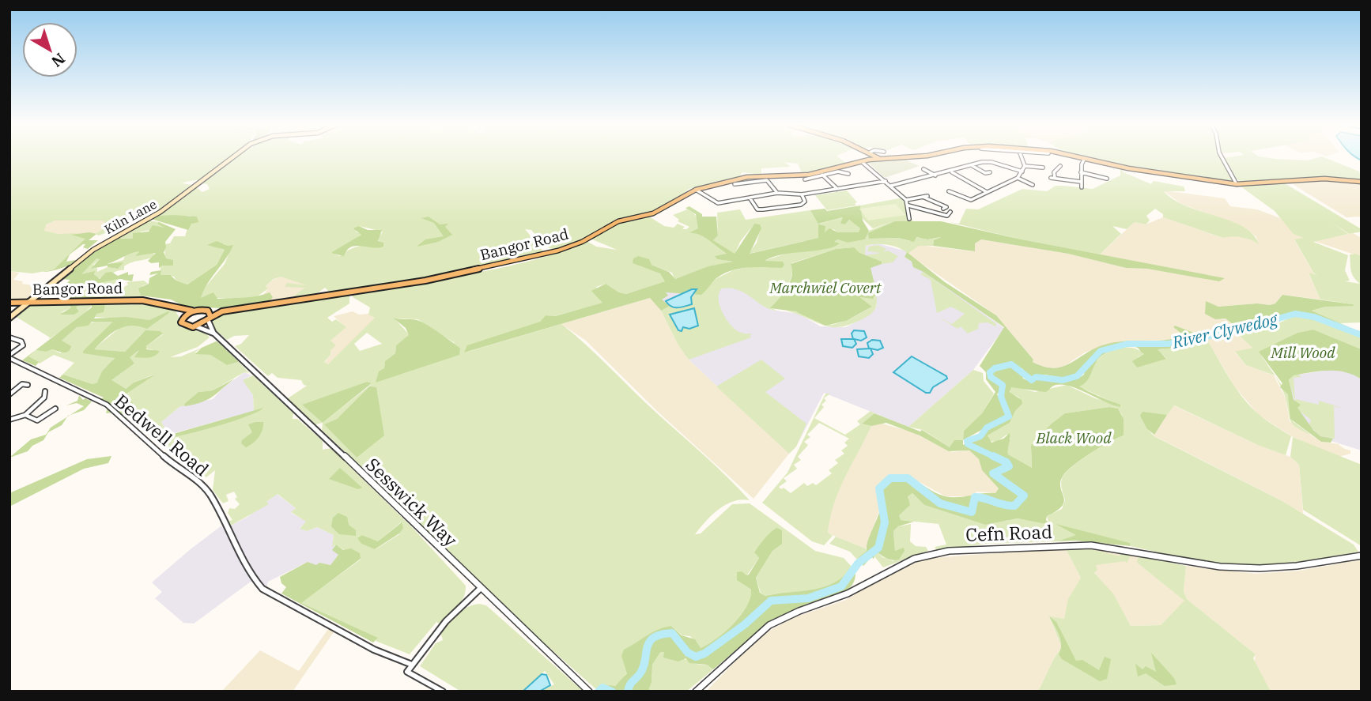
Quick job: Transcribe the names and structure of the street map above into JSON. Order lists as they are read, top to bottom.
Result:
{
  "streets": {
    "main road": ["Kiln Lane", "Bangor Road"],
    "street": ["Bedwell Road", "Sesswick Way", "Cefn Road"]
  },
  "crossings": [
    ["Kiln Lane", "Bangor Road"],
    ["Bangor Road", "Sesswick Way"]
  ],
  "water": ["River Clywedog"],
  "parks": ["Marchwiel Covert", "Mill Wood", "Black Wood"],
  "north": "bottom right"
}
